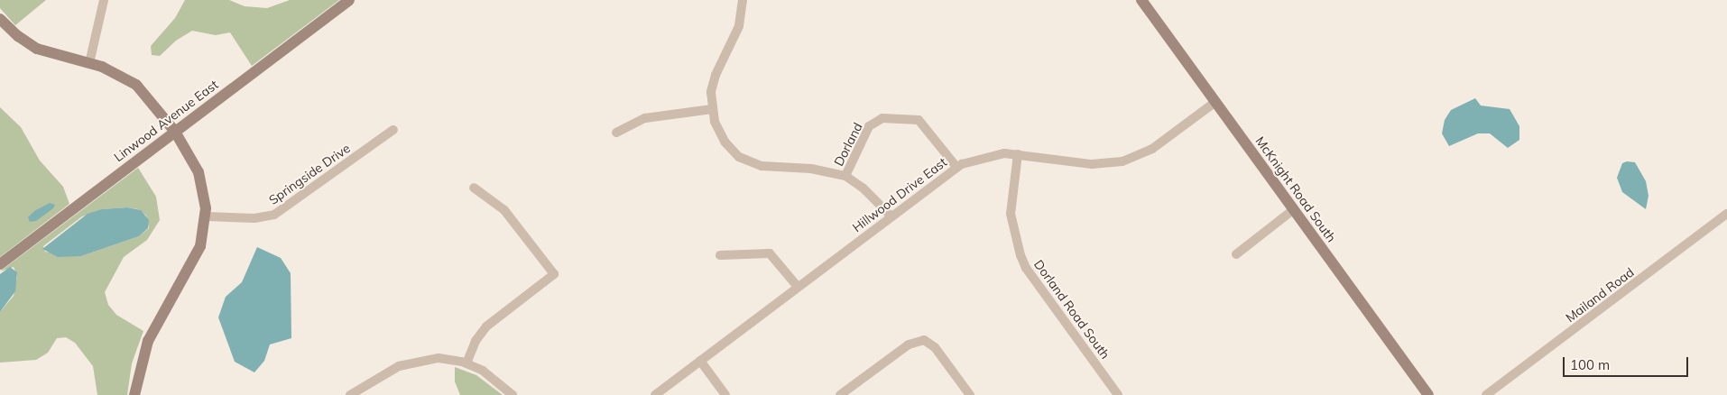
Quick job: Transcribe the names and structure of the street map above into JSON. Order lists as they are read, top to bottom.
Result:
{
  "streets": {
    "street": [
      "Linwood Avenue East",
      "Dorland",
      "Springside Drive",
      "McKnight Road South",
      "Hillwood Drive East",
      "Mailand Road",
      "Dorland Road South"
    ]
  },
  "crossings": [
    ["Dorland", "Hillwood Drive East"],
    ["McKnight Road South", "Hillwood Drive East"],
    ["Hillwood Drive East", "Dorland Road South"]
  ],
  "scale_bar": "100 m"
}
